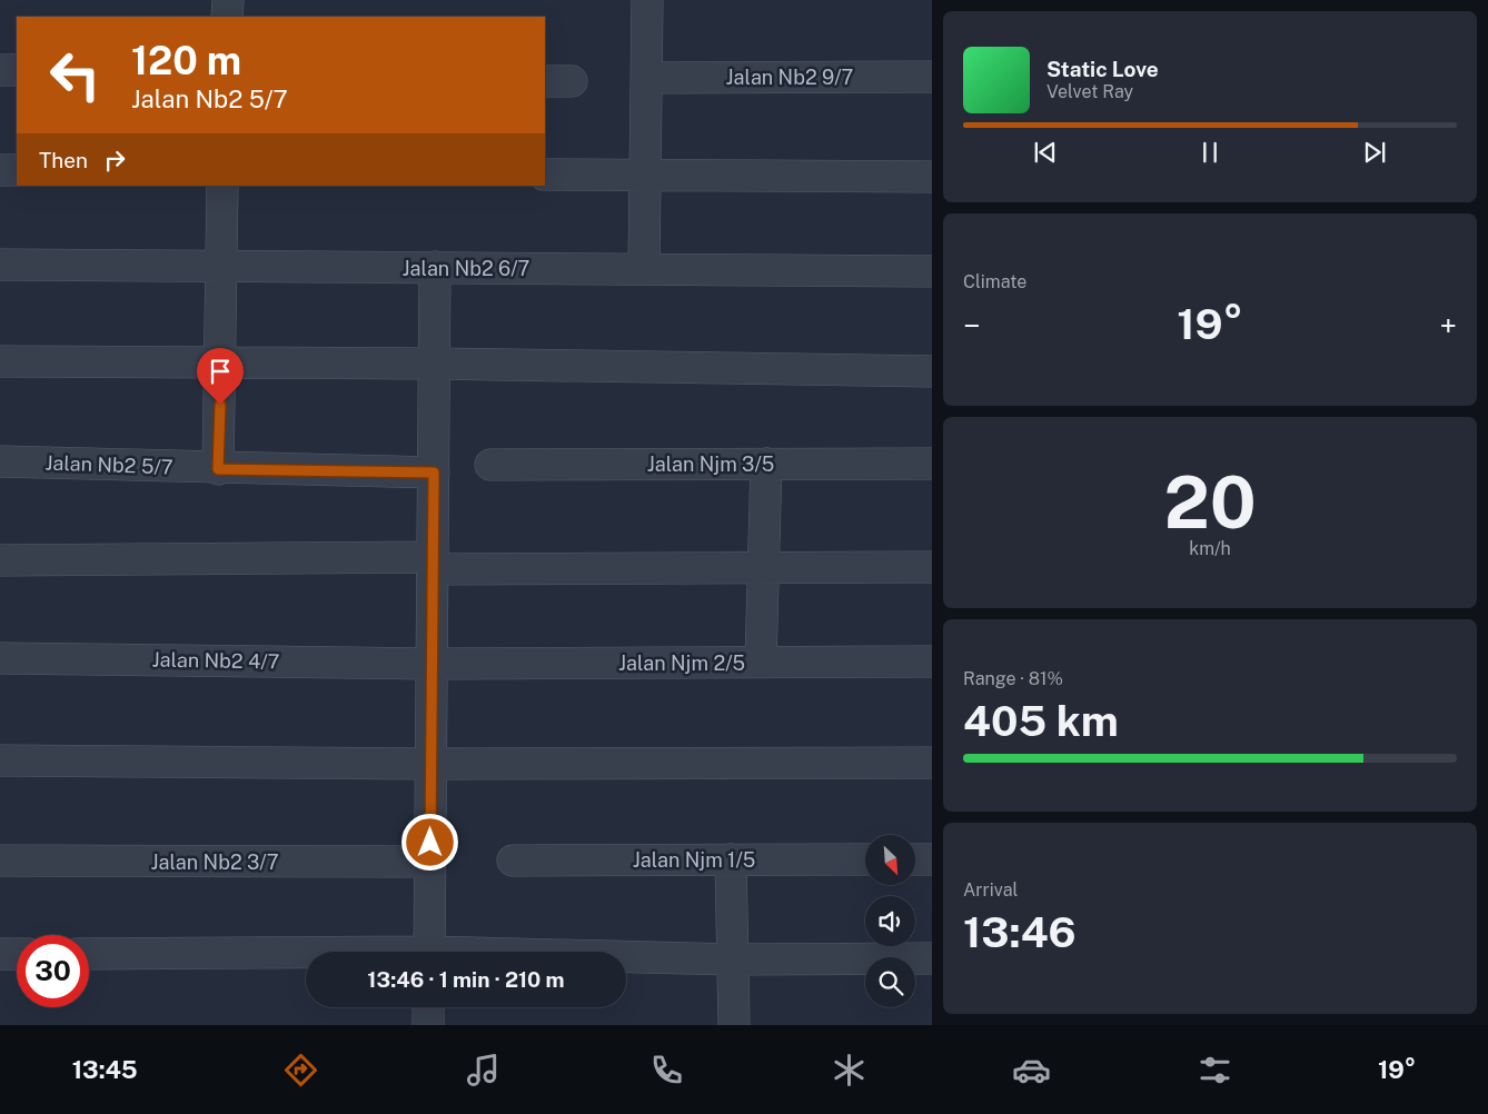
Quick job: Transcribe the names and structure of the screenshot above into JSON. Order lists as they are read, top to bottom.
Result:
{
  "streets": {
    "street": [
      "Jalan Nb2 9/7",
      "Jalan Nb2 6/7",
      "Jalan Njm 3/5",
      "Jalan Nb2 5/7",
      "Jalan Nb2 4/7",
      "Jalan Njm 2/5",
      "Jalan Njm 1/5",
      "Jalan Nb2 3/7"
    ]
  },
  "crossings": [
    ["Jalan Nb2 4/7", "Jalan Njm 2/5"]
  ],
  "north": "bottom right",
  "page": {
    "turn": ["120 m", "Jalan Nb2 5/7"],
    "song": ["Static Love", "Velvet Ray"],
    "then": "Then",
    "tile": [
      "Climate",
      ["20", "km/h"],
      ["Range · 81%", "405 km"],
      ["Arrival", "13:46"]
    ],
    "heat": ["−", "19°", "+"],
    "limit": "30",
    "trip": "13:46 · 1 min · 210 m",
    "tabs": ["13:45", "19°"]
  }
}
